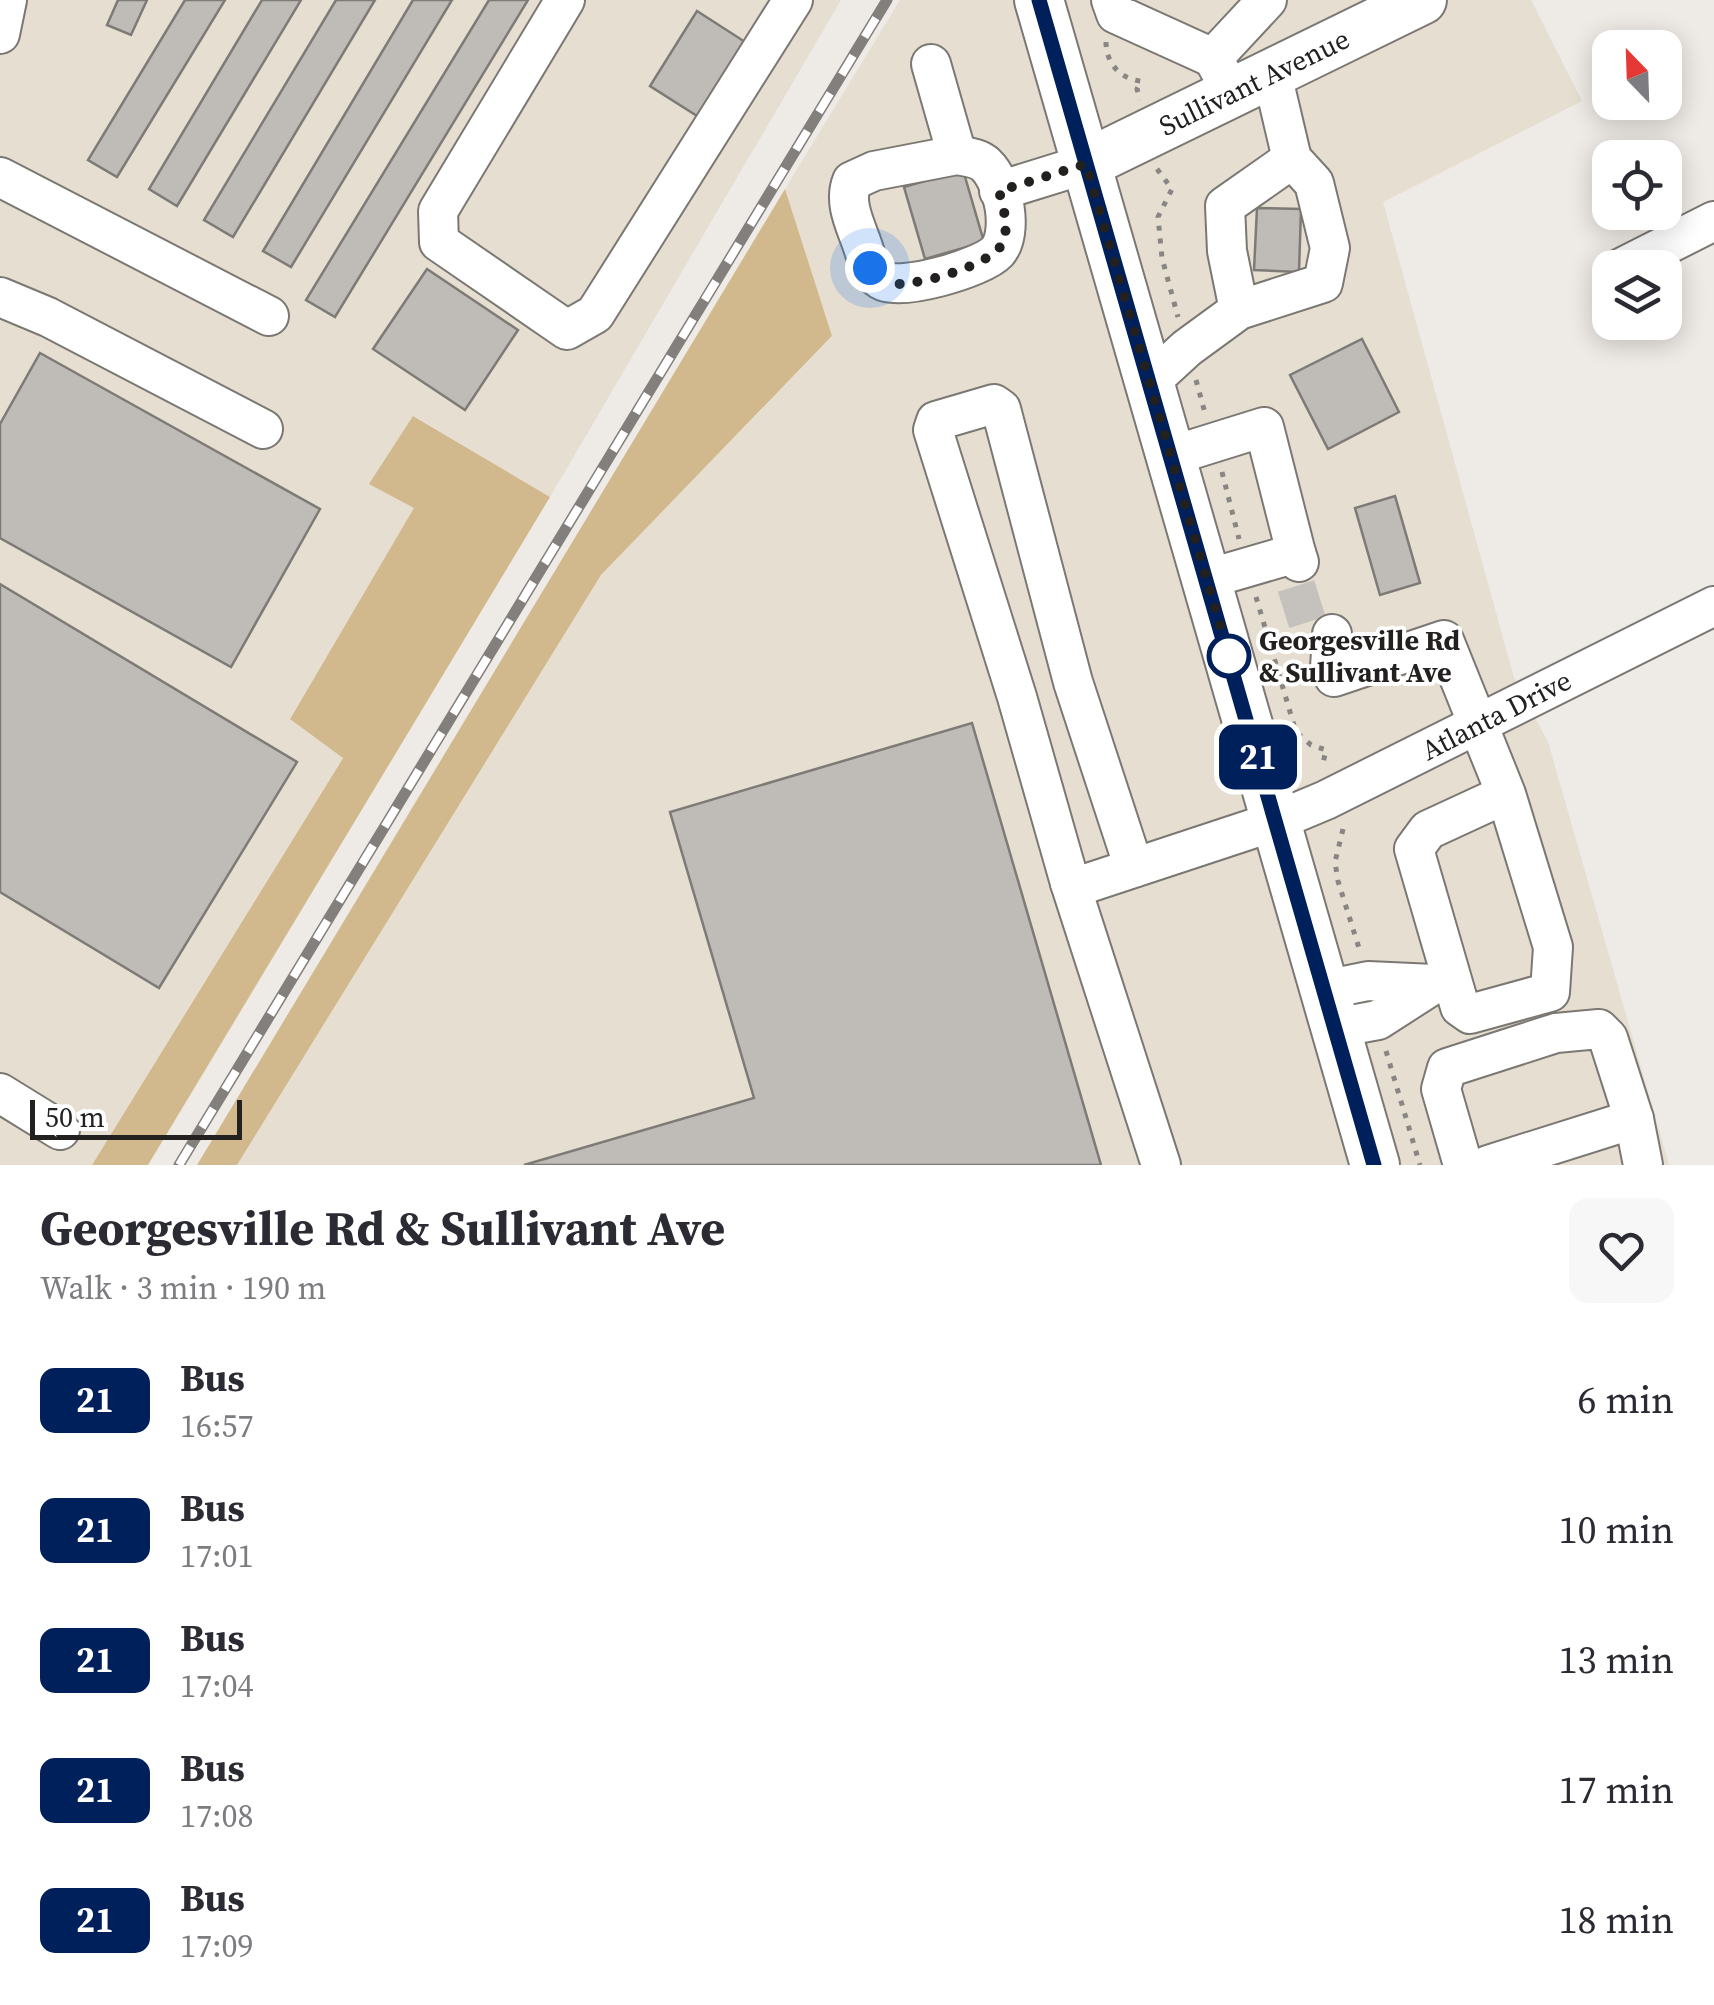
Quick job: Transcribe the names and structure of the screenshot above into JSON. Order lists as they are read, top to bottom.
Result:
{
  "streets": {
    "main road": ["Sullivant Avenue"],
    "street": ["Atlanta Drive"]
  },
  "places": ["Georgesville Rd & Sullivant Ave"],
  "lines": ["bus line 21"],
  "scale_bar": "50 m",
  "north": "top left",
  "page": {
    "on_map": "21",
    "scale": "50 m",
    "heading": ["Georgesville Rd & Sullivant Ave", "Walk · 3 min · 190 m"],
    "list": [
      {
        "mark": "21",
        "name": "Bus",
        "note": "16:57",
        "value": "6 min"
      },
      {
        "mark": "21",
        "name": "Bus",
        "note": "17:01",
        "value": "10 min"
      },
      {
        "mark": "21",
        "name": "Bus",
        "note": "17:04",
        "value": "13 min"
      },
      {
        "mark": "21",
        "name": "Bus",
        "note": "17:08",
        "value": "17 min"
      },
      {
        "mark": "21",
        "name": "Bus",
        "note": "17:09",
        "value": "18 min"
      }
    ]
  }
}
